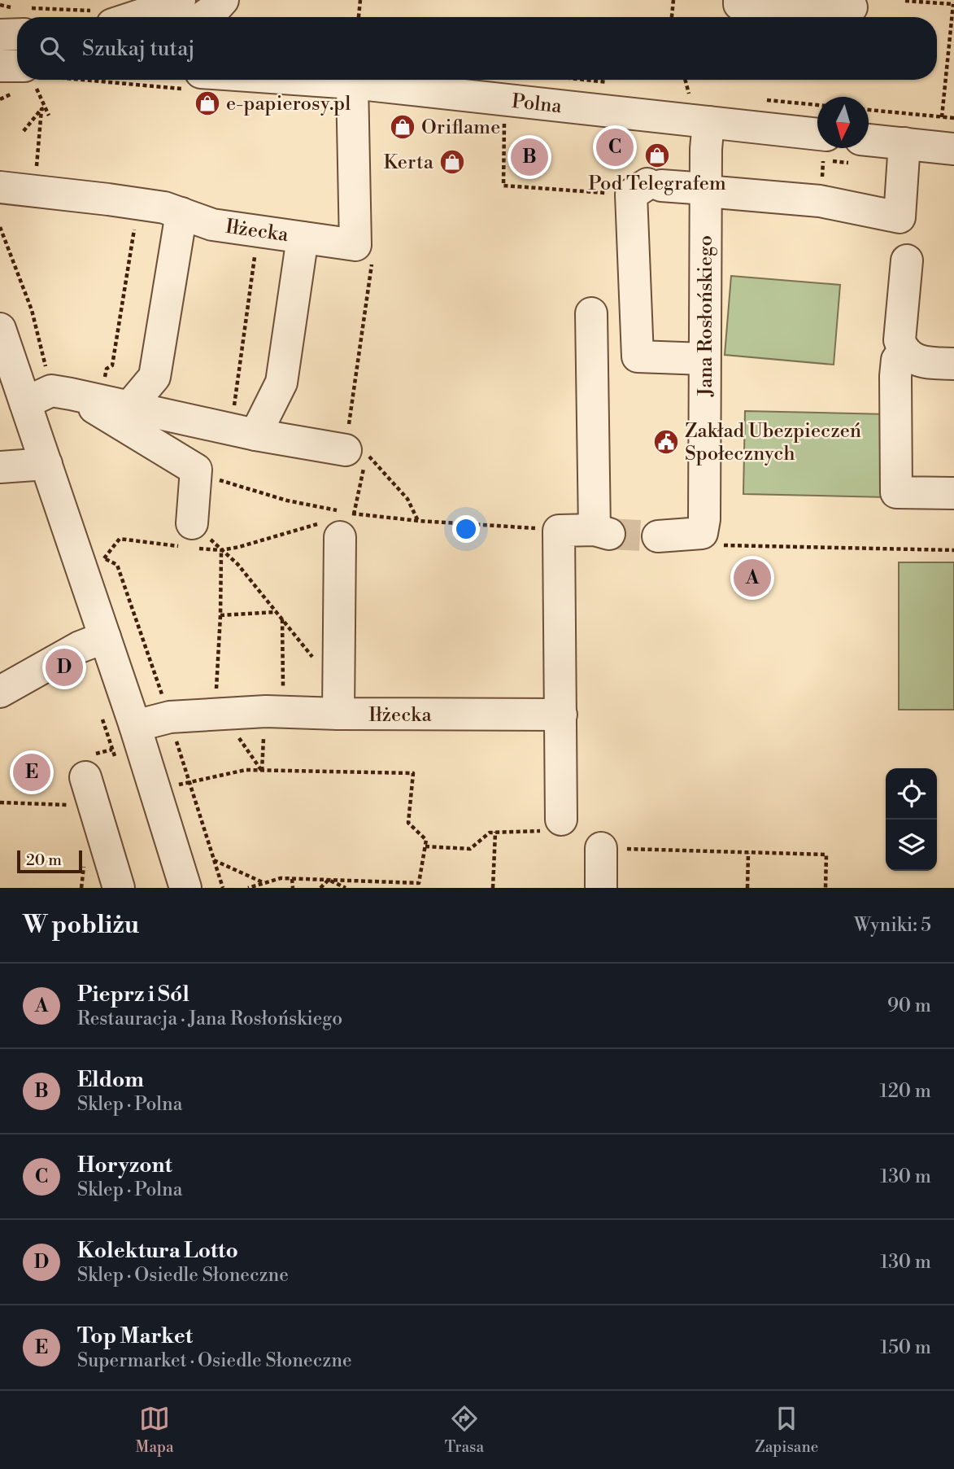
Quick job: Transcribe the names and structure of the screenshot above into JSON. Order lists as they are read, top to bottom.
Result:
{
  "streets": {
    "street": ["Polna", "Iłżecka", "Jana Rosłońskiego"]
  },
  "crossings": [
    ["Polna", "Jana Rosłońskiego"]
  ],
  "places": {
    "shop": [
      "e-papierosy.pl",
      "Oriflame",
      "Pod Telegrafem",
      "Kerta"
    ],
    "public building": ["Zakład Ubezpieczeń Społecznych"]
  },
  "scale_bar": "20 m",
  "north": "bottom",
  "page": {
    "search": "Szukaj tutaj",
    "pins": [
      "C",
      "B",
      "A",
      "D",
      "E"
    ],
    "scale": "20 m",
    "heading": ["W pobliżu", "Wyniki: 5"],
    "list": [
      {
        "mark": "A",
        "name": "Pieprz i Sól",
        "note": "Restauracja · Jana Rosłońskiego",
        "value": "90 m"
      },
      {
        "mark": "B",
        "name": "Eldom",
        "note": "Sklep · Polna",
        "value": "120 m"
      },
      {
        "mark": "C",
        "name": "Horyzont",
        "note": "Sklep · Polna",
        "value": "130 m"
      },
      {
        "mark": "D",
        "name": "Kolektura Lotto",
        "note": "Sklep · Osiedle Słoneczne",
        "value": "130 m"
      },
      {
        "mark": "E",
        "name": "Top Market",
        "note": "Supermarket · Osiedle Słoneczne",
        "value": "150 m"
      }
    ],
    "nav": ["Mapa", "Trasa", "Zapisane"]
  }
}
